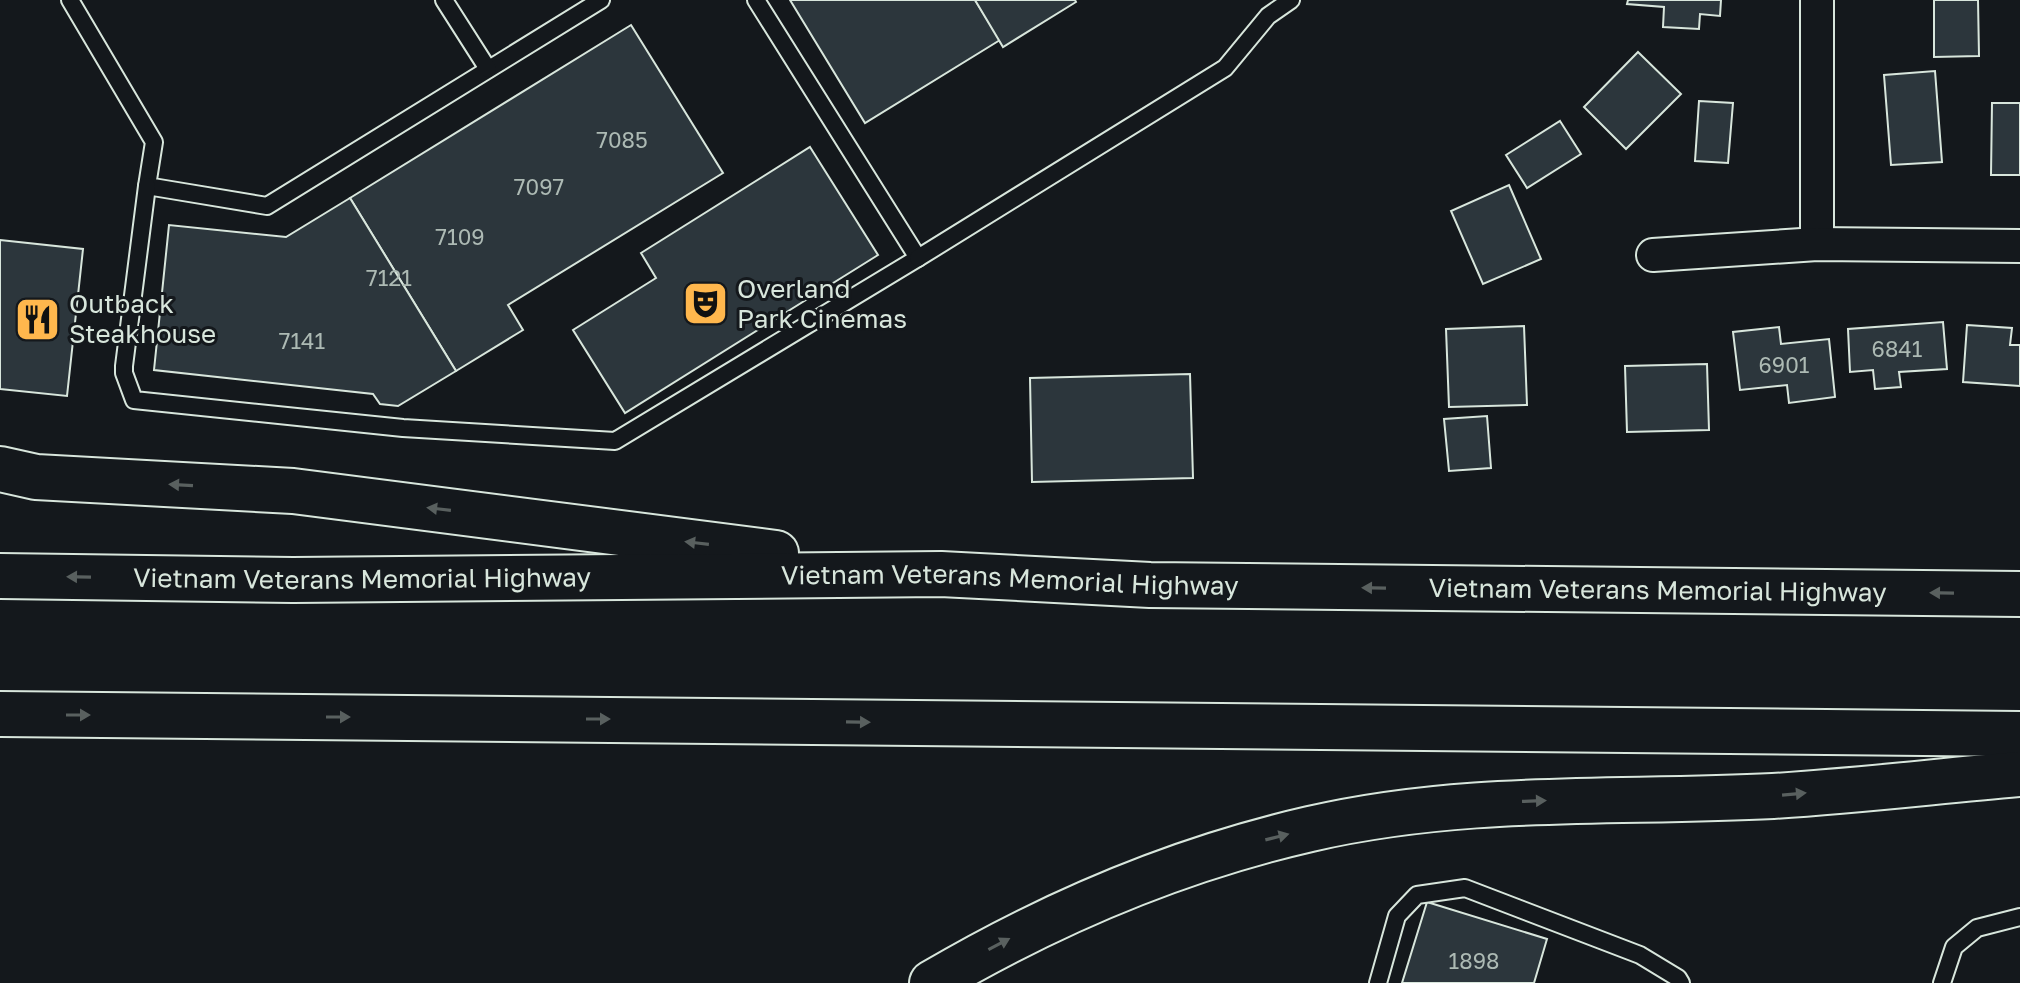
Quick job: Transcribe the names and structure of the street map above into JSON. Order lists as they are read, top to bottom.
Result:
{
  "streets": {
    "highway": ["Vietnam Veterans Memorial Highway"]
  },
  "places": {
    "theatre": ["Overland Park Cinemas"],
    "restaurant": ["Outback Steakhouse"]
  },
  "house_numbers": [
    "7085",
    "7097",
    "7109",
    "7121",
    "7141",
    "6841",
    "6901",
    "1898"
  ]
}
